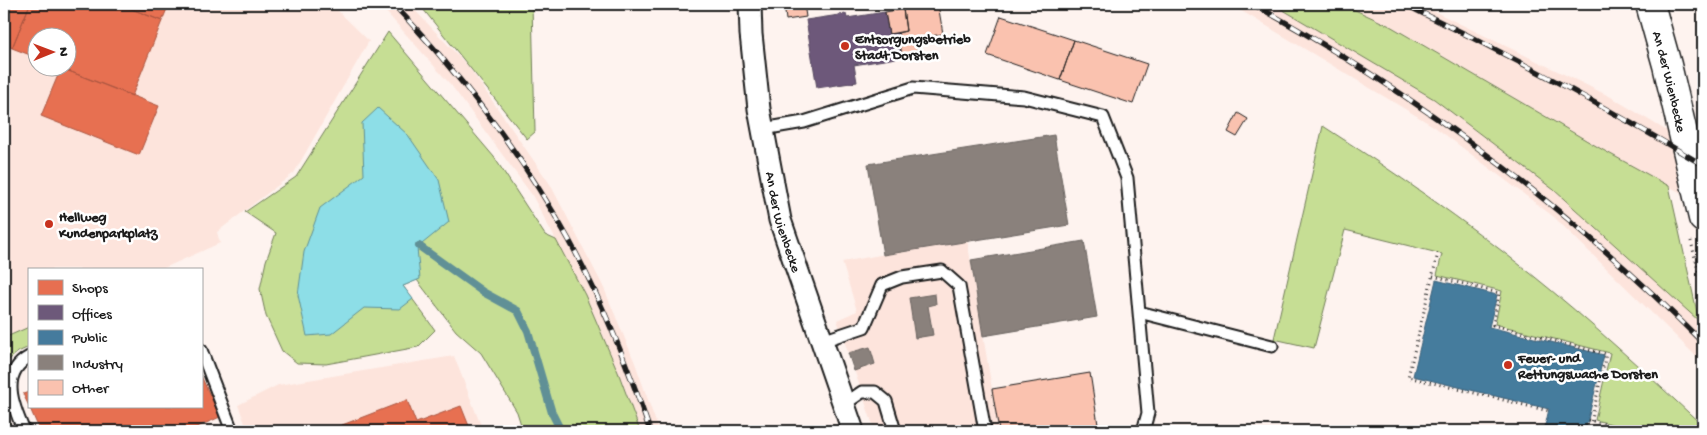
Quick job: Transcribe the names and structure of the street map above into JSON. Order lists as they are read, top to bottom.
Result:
{
  "streets": {
    "street": ["An der Wienbecke"]
  },
  "places": ["Entsorgungsbetrieb Stadt Dorsten", "Hellweg Kundenparkplatz", "Feuer- und Rettungswache Dorsten"],
  "legend": [
    "Shops",
    "Offices",
    "Public",
    "Industry",
    "Other"
  ],
  "north": "right"
}
